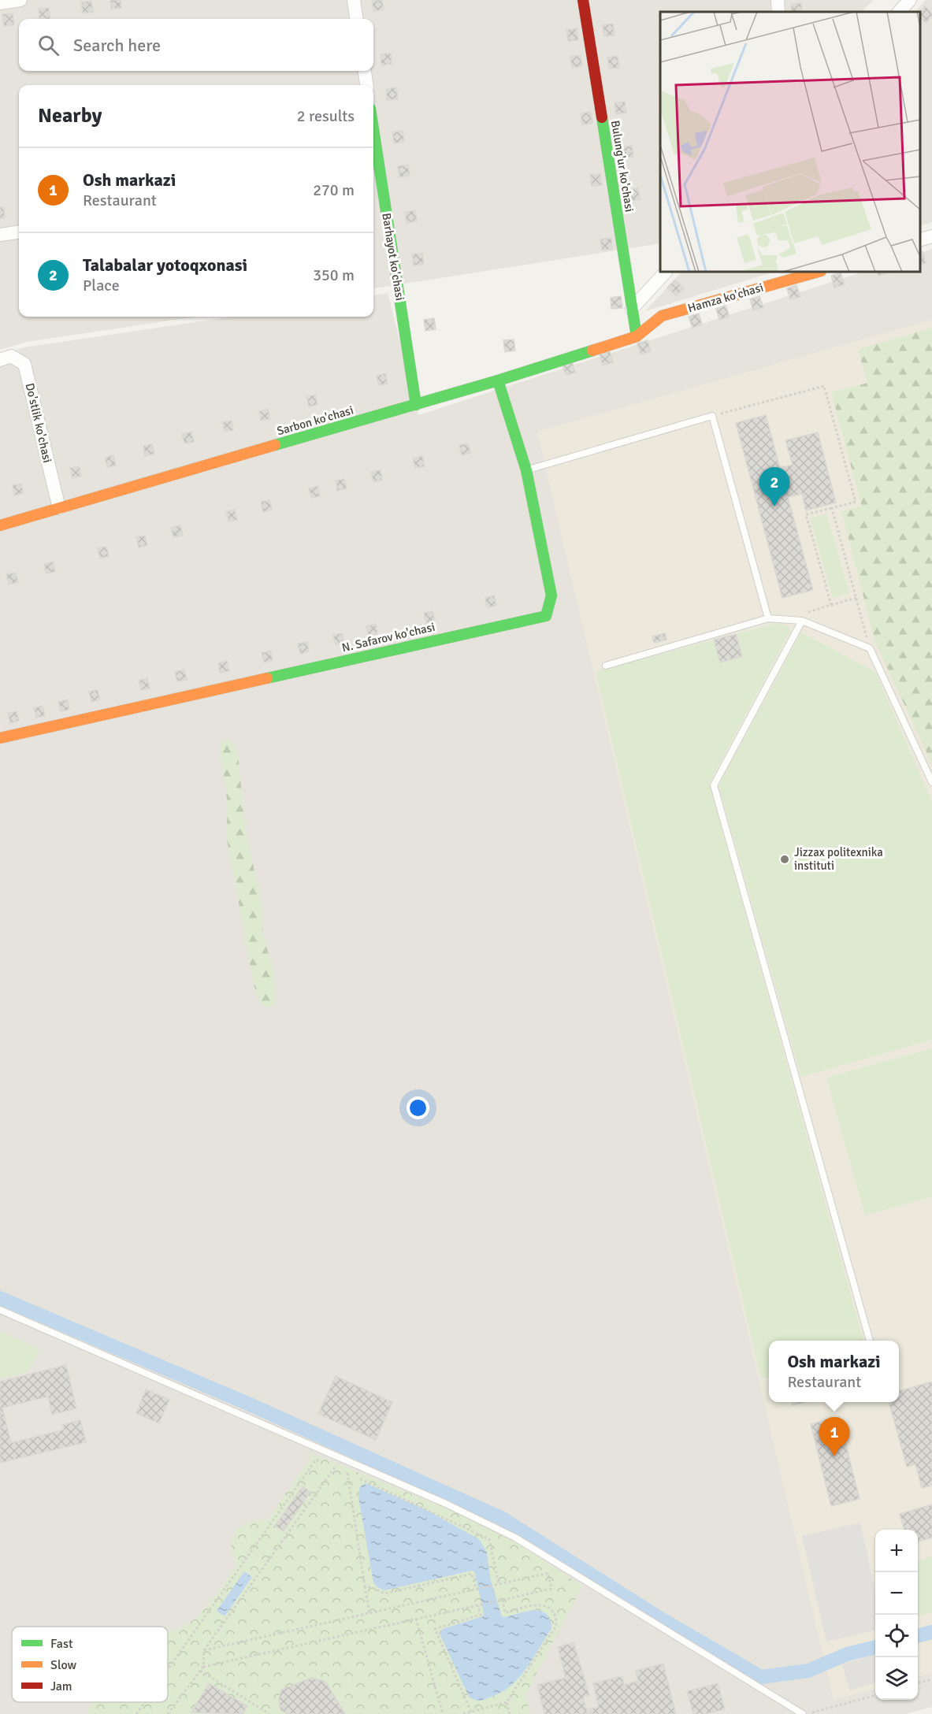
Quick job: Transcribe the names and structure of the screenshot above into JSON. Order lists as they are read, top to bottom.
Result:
{
  "streets": {
    "street": [
      "Bulung'ur ko'chasi",
      "Barhayot ko'chasi",
      "Hamza ko'chasi",
      "Sarbon ko'chasi",
      "Do'stlik ko'chasi",
      "N. Safarov ko'chasi"
    ]
  },
  "crossings": [
    ["Bulung'ur ko'chasi", "Hamza ko'chasi"],
    ["Bulung'ur ko'chasi", "Sarbon ko'chasi"],
    ["Barhayot ko'chasi", "Sarbon ko'chasi"],
    ["Hamza ko'chasi", "Sarbon ko'chasi"],
    ["Sarbon ko'chasi", "Do'stlik ko'chasi"],
    ["Sarbon ko'chasi", "N. Safarov ko'chasi"]
  ],
  "places": ["Jizzax politexnika instituti"],
  "legend": ["Fast", "Slow", "Jam"],
  "page": {
    "search": "Search here",
    "heading": ["Nearby", "2 results"],
    "list": [
      {
        "mark": "1",
        "name": "Osh markazi",
        "note": "Restaurant",
        "value": "270 m"
      },
      {
        "mark": "2",
        "name": "Talabalar yotoqxonasi",
        "note": "Place",
        "value": "350 m"
      }
    ],
    "pins": ["2", "1"],
    "popup": ["Osh markazi", "Restaurant"],
    "map_buttons": ["+", "−"]
  }
}
